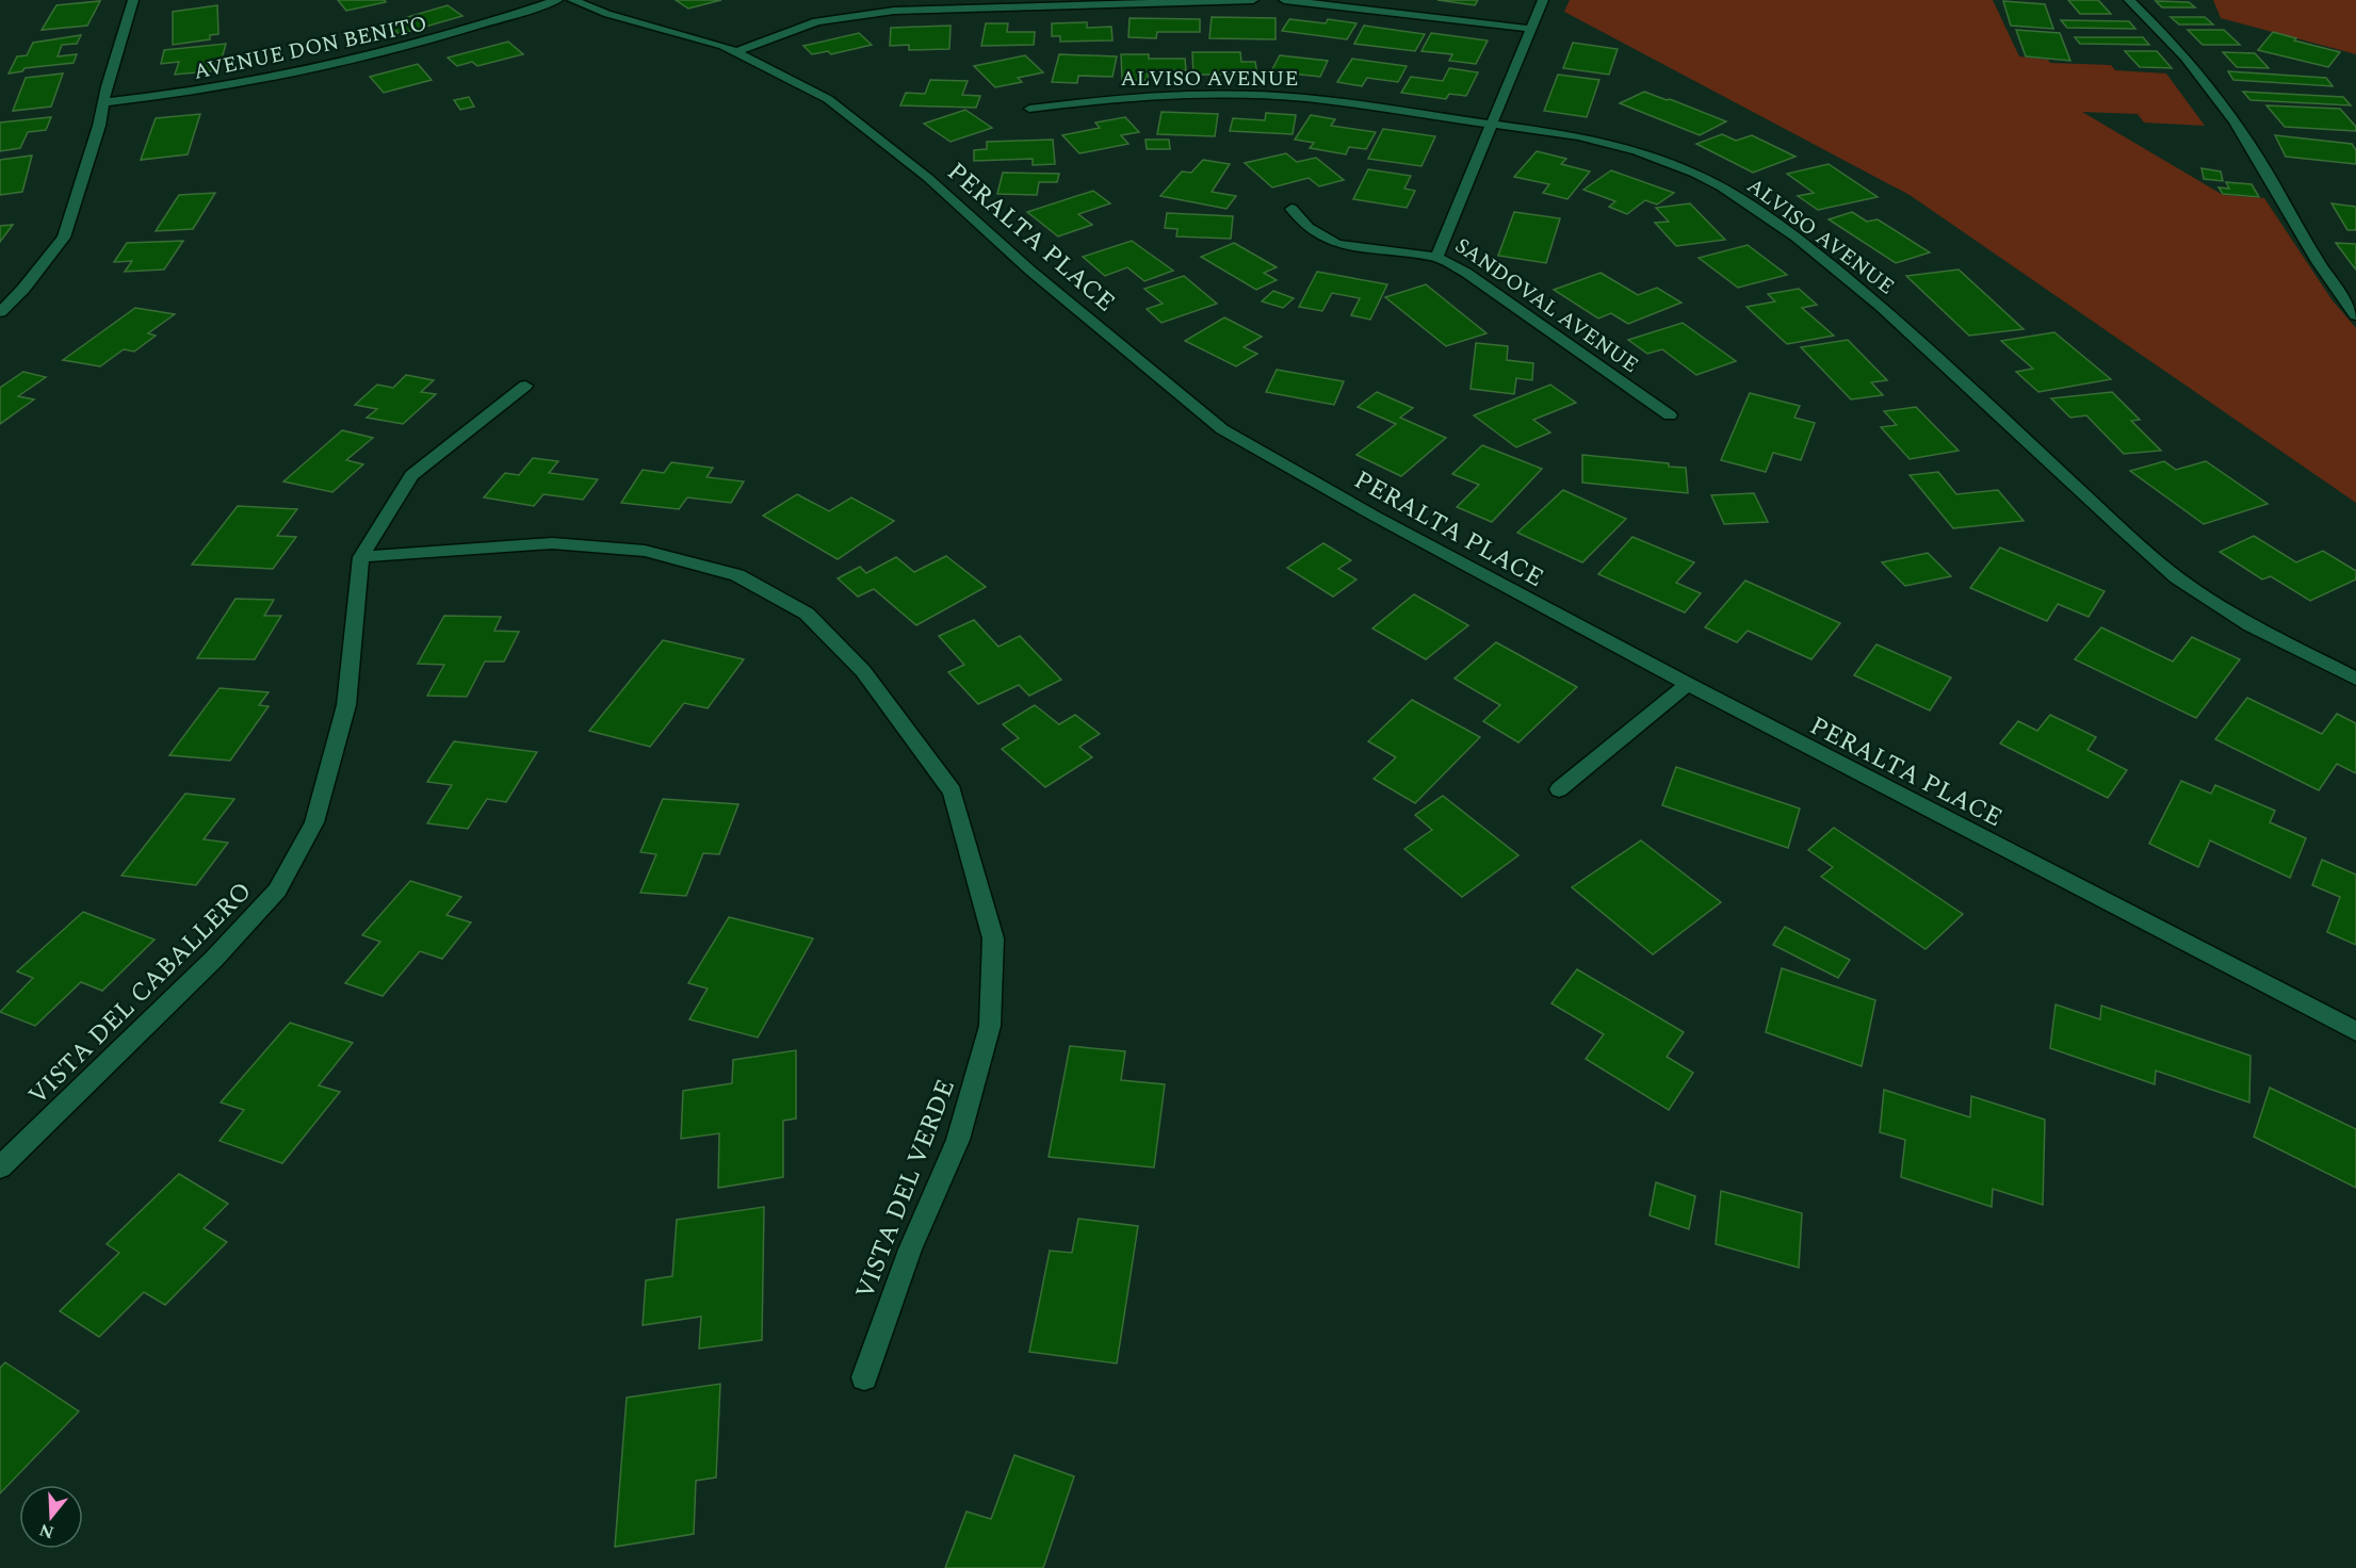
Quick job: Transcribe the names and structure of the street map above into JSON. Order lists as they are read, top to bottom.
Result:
{
  "streets": {
    "street": [
      "AVENUE DON BENITO",
      "ALVISO AVENUE",
      "PERALTA PLACE",
      "SANDOVAL AVENUE",
      "VISTA DEL CABALLERO",
      "VISTA DEL VERDE"
    ]
  },
  "crossings": [
    ["ALVISO AVENUE", "SANDOVAL AVENUE"],
    ["VISTA DEL CABALLERO", "VISTA DEL VERDE"]
  ],
  "north": "bottom"
}
